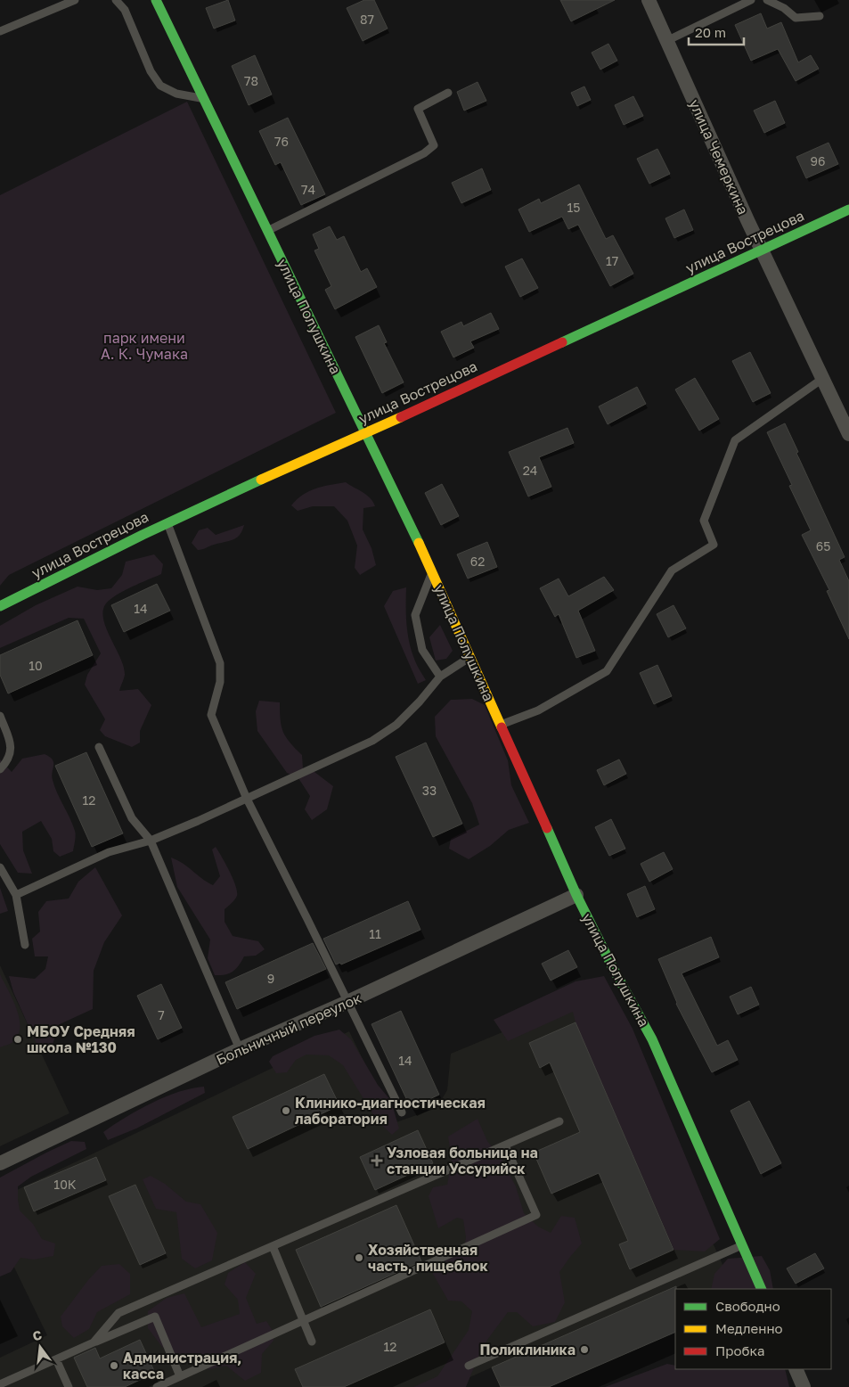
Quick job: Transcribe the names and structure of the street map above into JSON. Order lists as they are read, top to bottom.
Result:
{
  "streets": {
    "street": [
      "улица Чемеркина",
      "улица Вострецова",
      "улица Полушкина",
      "Больничный переулок"
    ]
  },
  "crossings": [
    ["улица Чемеркина", "улица Вострецова"],
    ["улица Вострецова", "улица Полушкина"],
    ["улица Полушкина", "Больничный переулок"]
  ],
  "parks": ["парк имени А. К. Чумака"],
  "places": {
    "other": [
      "МБОУ Средняя школа №130",
      "Клинико-диагностическая лаборатория",
      "Хозяйственная часть, пищеблок",
      "Поликлиника",
      "Администрация, касса"
    ],
    "health": ["Узловая больница на станции Уссурийск"]
  },
  "house_numbers": [
    "87",
    "78",
    "76",
    "96",
    "74",
    "15",
    "17",
    "24",
    "65",
    "62",
    "14",
    "10",
    "33",
    "12",
    "11",
    "9",
    "7",
    "14",
    "10К",
    "12"
  ],
  "legend": ["Свободно", "Медленно", "Пробка"],
  "scale_bar": "20 m",
  "north": "top"
}
